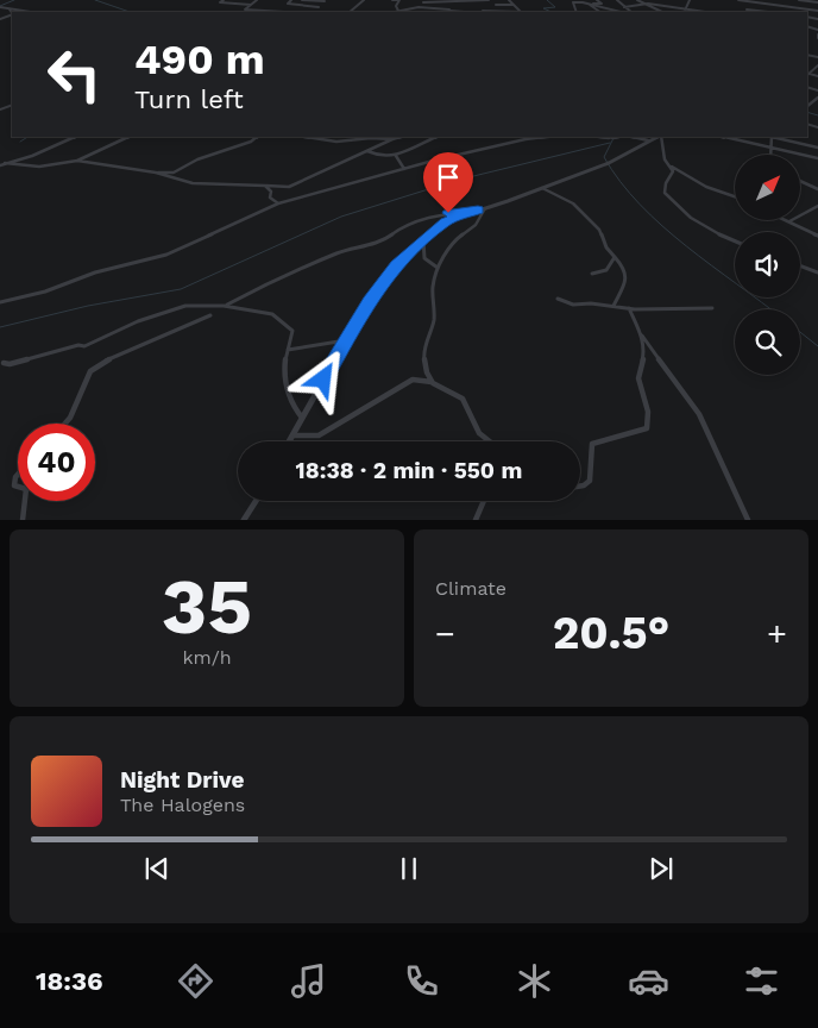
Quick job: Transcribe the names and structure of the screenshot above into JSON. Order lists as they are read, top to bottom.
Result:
{
  "north": "top right",
  "page": {
    "turn": ["490 m", "Turn left"],
    "limit": "40",
    "trip": "18:38 · 2 min · 550 m",
    "tile": [
      ["35", "km/h"],
      "Climate"
    ],
    "heat": ["−", "20.5°", "+"],
    "song": ["Night Drive", "The Halogens"],
    "tabs": "18:36"
  }
}
